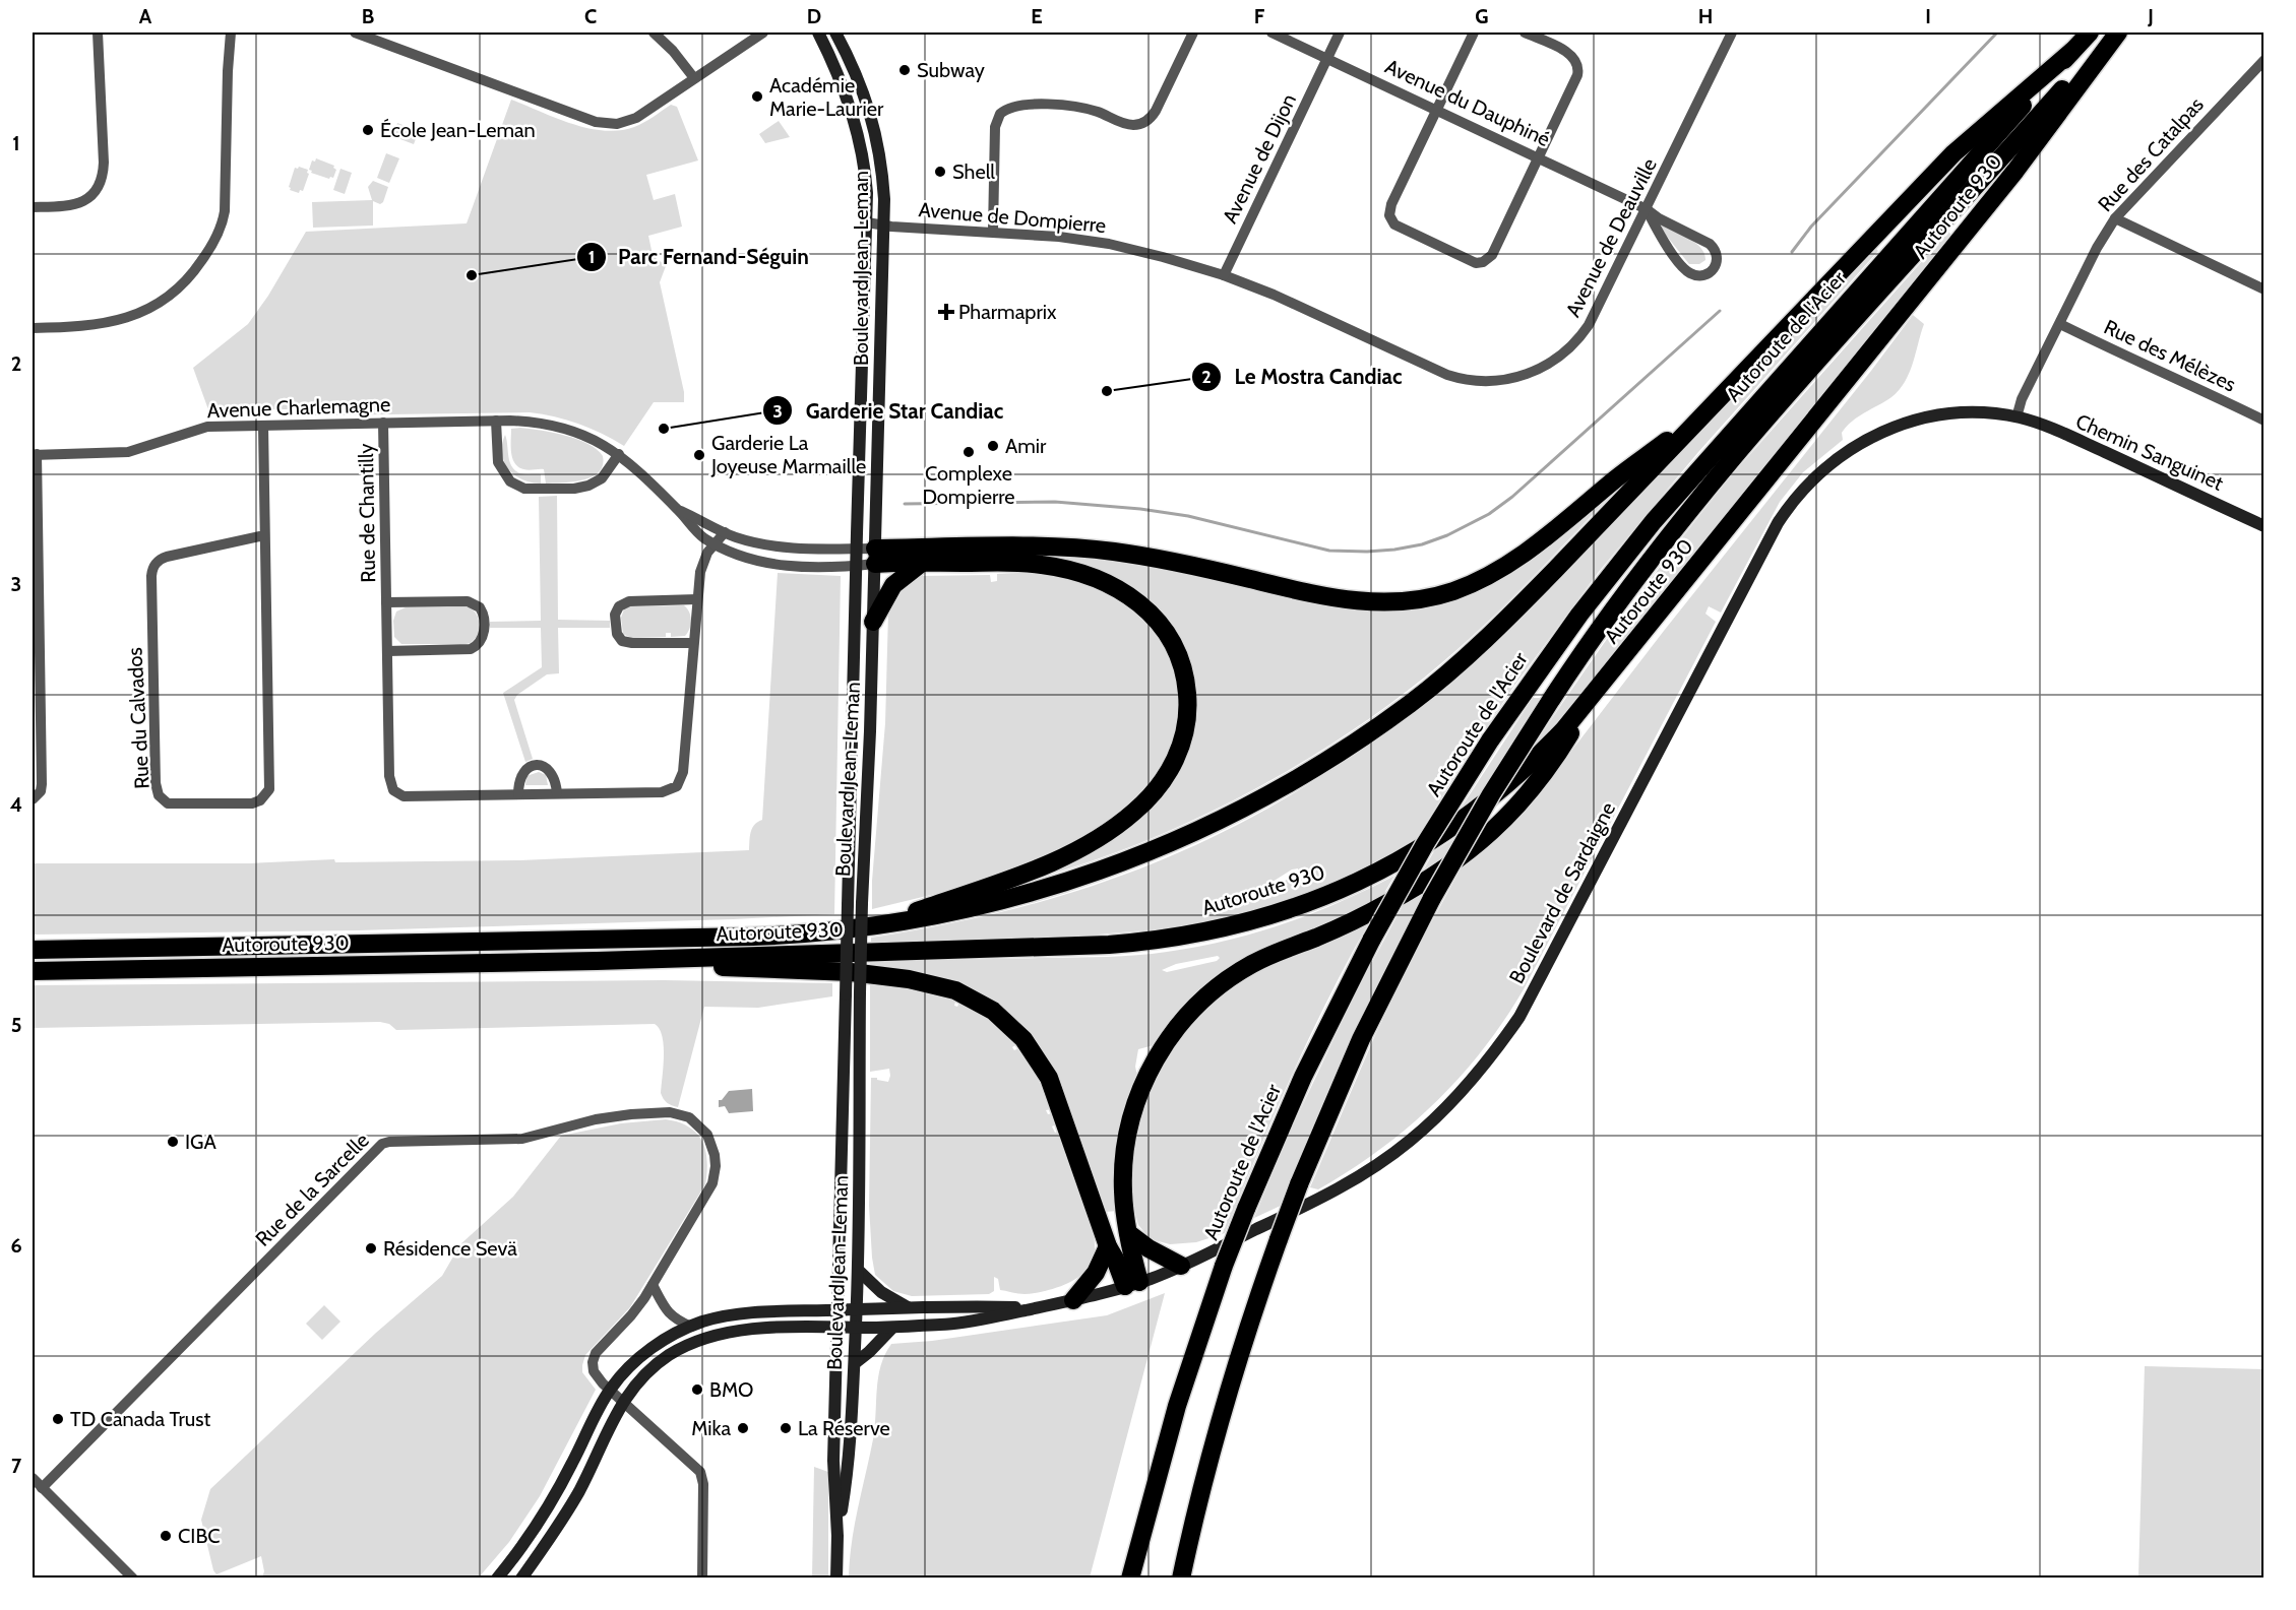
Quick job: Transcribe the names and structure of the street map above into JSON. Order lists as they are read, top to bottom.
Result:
{
  "streets": {
    "highway": ["Autoroute 930", "Autoroute de l'Acier"],
    "street": [
      "Avenue du Dauphiné",
      "Rue des Catalpas",
      "Avenue de Dijon",
      "Avenue de Dompierre",
      "Avenue de Deauville",
      "Boulevard Jean-Leman",
      "Rue des Mélèzes",
      "Avenue Charlemagne",
      "Chemin Sanguinet",
      "Rue de Chantilly",
      "Rue du Calvados",
      "Boulevard de Sardaigne",
      "Rue de la Sarcelle"
    ]
  },
  "crossings": [
    ["Avenue du Dauphiné", "Avenue de Dijon"],
    ["Avenue du Dauphiné", "Avenue de Deauville"],
    ["Rue des Catalpas", "Rue des Mélèzes"],
    ["Rue des Catalpas", "Chemin Sanguinet"],
    ["Rue des Catalpas", "Boulevard de Sardaigne"],
    ["Avenue de Dijon", "Avenue de Dompierre"],
    ["Avenue de Dijon", "Avenue de Deauville"],
    ["Autoroute 930", "Autoroute de l'Acier"],
    ["Avenue de Dompierre", "Avenue de Deauville"],
    ["Avenue de Dompierre", "Boulevard Jean-Leman"],
    ["Boulevard Jean-Leman", "Avenue Charlemagne"],
    ["Boulevard Jean-Leman", "Boulevard de Sardaigne"],
    ["Avenue Charlemagne", "Rue de Chantilly"],
    ["Avenue Charlemagne", "Rue du Calvados"],
    ["Chemin Sanguinet", "Boulevard de Sardaigne"],
    ["Boulevard de Sardaigne", "Rue de la Sarcelle"]
  ],
  "places": {
    "other": [
      "Subway",
      "Académie Marie-Laurier",
      "École Jean-Leman",
      "Shell",
      "Parc Fernand-Séguin",
      "Le Mostra Candiac",
      "Garderie Star Candiac",
      "Amir",
      "Complexe Dompierre",
      "Garderie La Joyeuse Marmaille",
      "IGA",
      "Résidence Sevä",
      "BMO",
      "TD Canada Trust",
      "Mika",
      "La Réserve",
      "CIBC"
    ],
    "health": ["Pharmaprix"]
  },
  "grid": {
    "columns": [
      "A",
      "B",
      "C",
      "D",
      "E",
      "F",
      "G",
      "H",
      "I",
      "J"
    ],
    "rows": [
      "1",
      "2",
      "3",
      "4",
      "5",
      "6",
      "7"
    ]
  }
}
